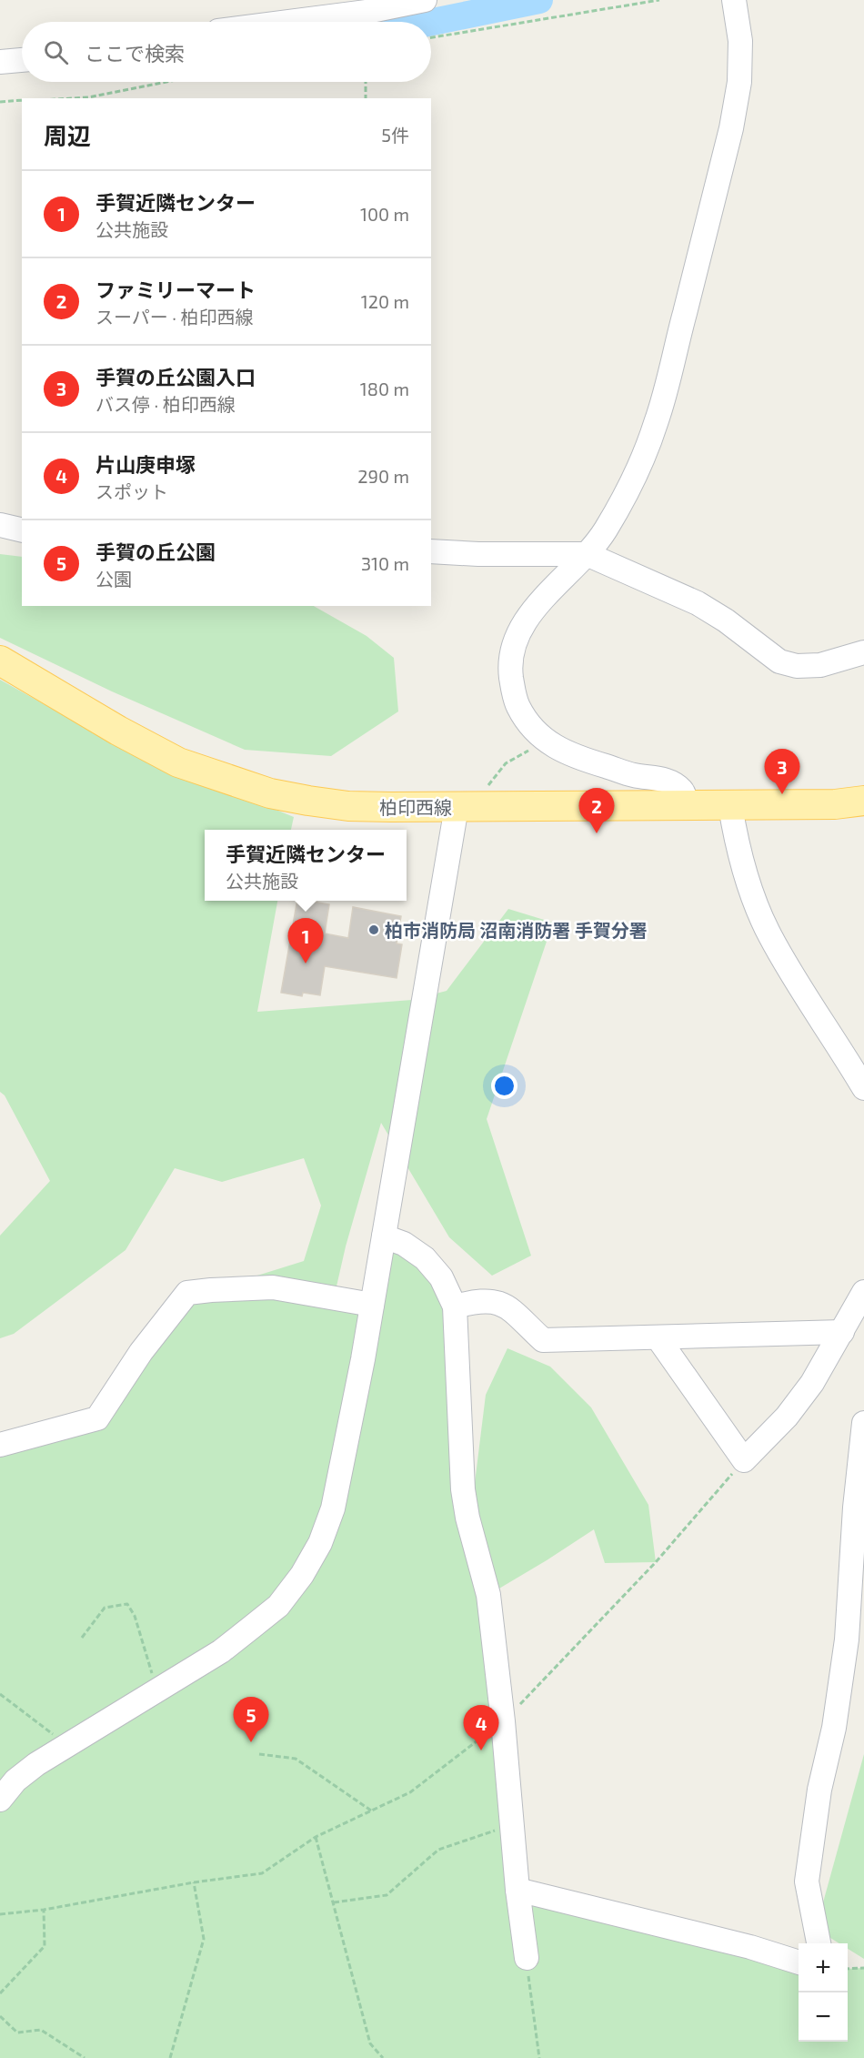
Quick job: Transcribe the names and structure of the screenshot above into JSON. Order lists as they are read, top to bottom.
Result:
{
  "streets": {
    "main road": ["柏印西線"]
  },
  "places": ["柏市消防局 沼南消防署 手賀分署"],
  "page": {
    "search": "ここで検索",
    "heading": ["周辺", "5件"],
    "list": [
      {
        "mark": "1",
        "name": "手賀近隣センター",
        "note": "公共施設",
        "value": "100 m"
      },
      {
        "mark": "2",
        "name": "ファミリーマート",
        "note": "スーパー · 柏印西線",
        "value": "120 m"
      },
      {
        "mark": "3",
        "name": "手賀の丘公園入口",
        "note": "バス停 · 柏印西線",
        "value": "180 m"
      },
      {
        "mark": "4",
        "name": "片山庚申塚",
        "note": "スポット",
        "value": "290 m"
      },
      {
        "mark": "5",
        "name": "手賀の丘公園",
        "note": "公園",
        "value": "310 m"
      }
    ],
    "pins": [
      "3",
      "2",
      "1",
      "5",
      "4"
    ],
    "popup": ["手賀近隣センター", "公共施設"],
    "map_buttons": ["+", "−"]
  }
}
